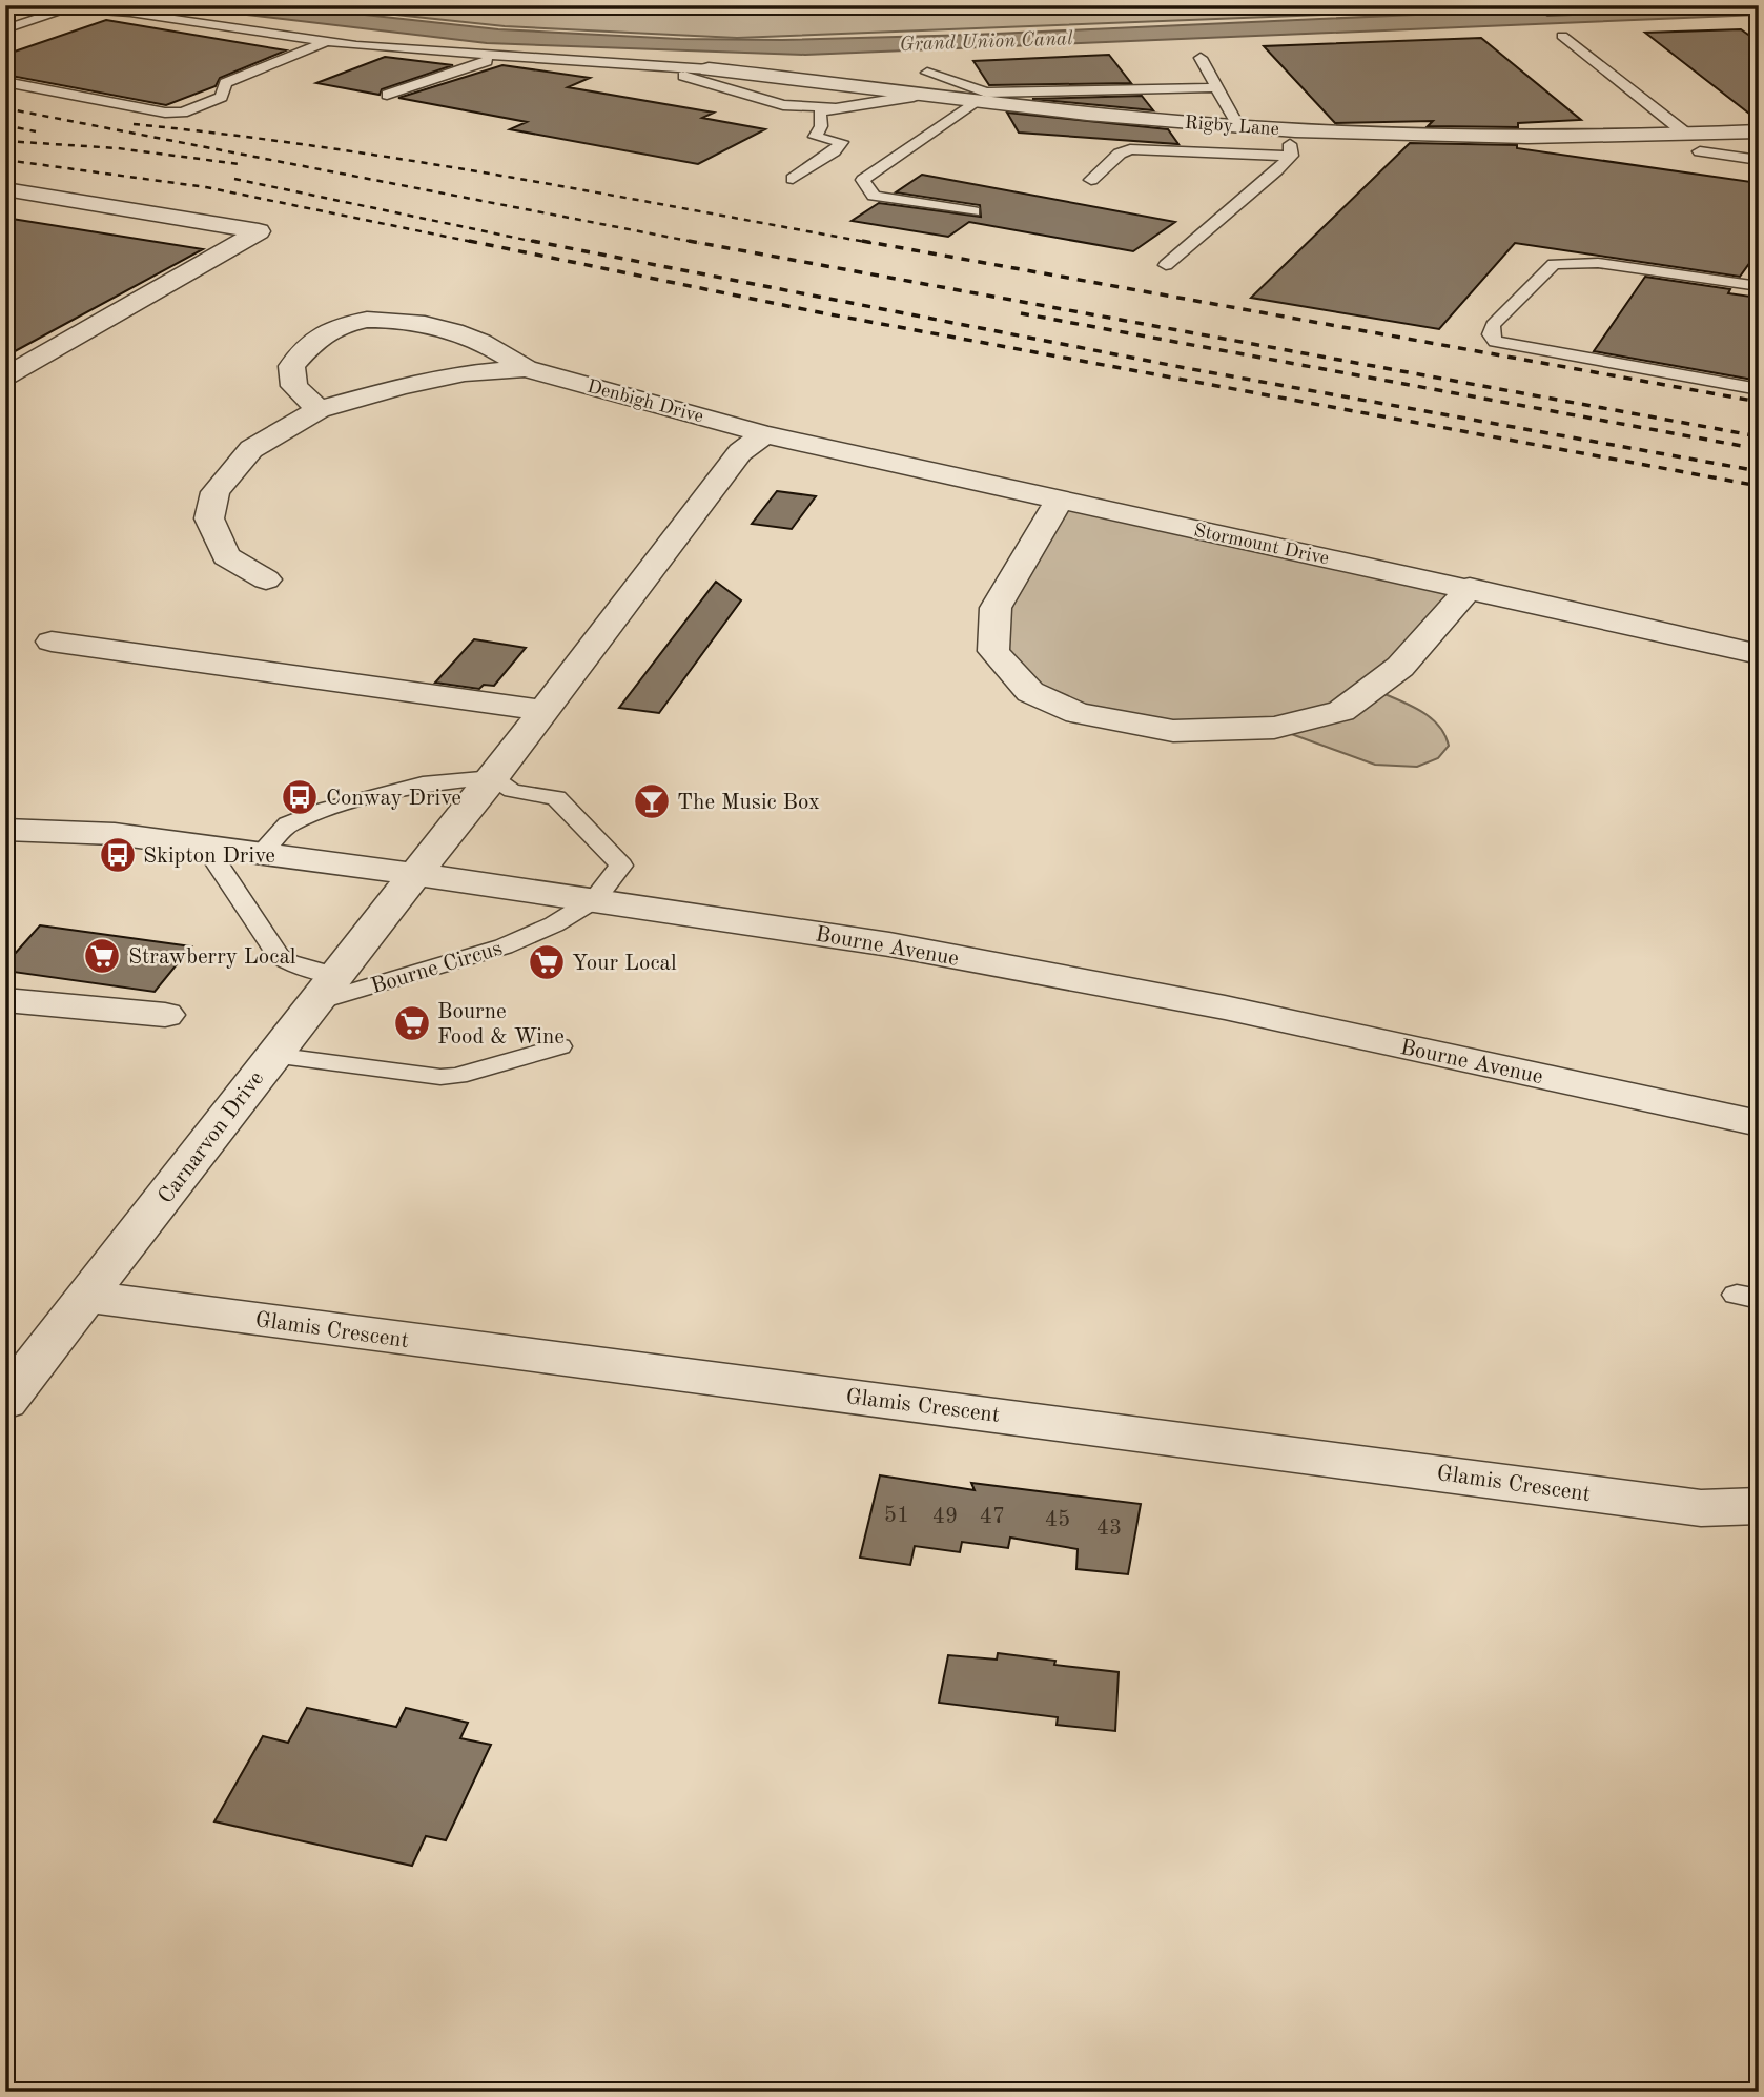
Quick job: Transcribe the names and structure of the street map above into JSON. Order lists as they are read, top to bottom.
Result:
{
  "streets": {
    "street": [
      "Rigby Lane",
      "Denbigh Drive",
      "Stormount Drive",
      "Bourne Avenue",
      "Carnarvon Drive",
      "Glamis Crescent"
    ],
    "lane": ["Bourne Circus"]
  },
  "crossings": [
    ["Denbigh Drive", "Stormount Drive"],
    ["Bourne Avenue", "Bourne Circus"],
    ["Bourne Avenue", "Carnarvon Drive"],
    ["Bourne Circus", "Carnarvon Drive"],
    ["Carnarvon Drive", "Glamis Crescent"]
  ],
  "water": ["Grand Union Canal"],
  "places": {
    "bus stop": ["Conway Drive", "Skipton Drive"],
    "bar": ["The Music Box"],
    "supermarket": ["Strawberry Local", "Your Local", "Bourne Food & Wine"]
  },
  "house_numbers": [
    "51",
    "49",
    "47",
    "45",
    "43"
  ]
}
